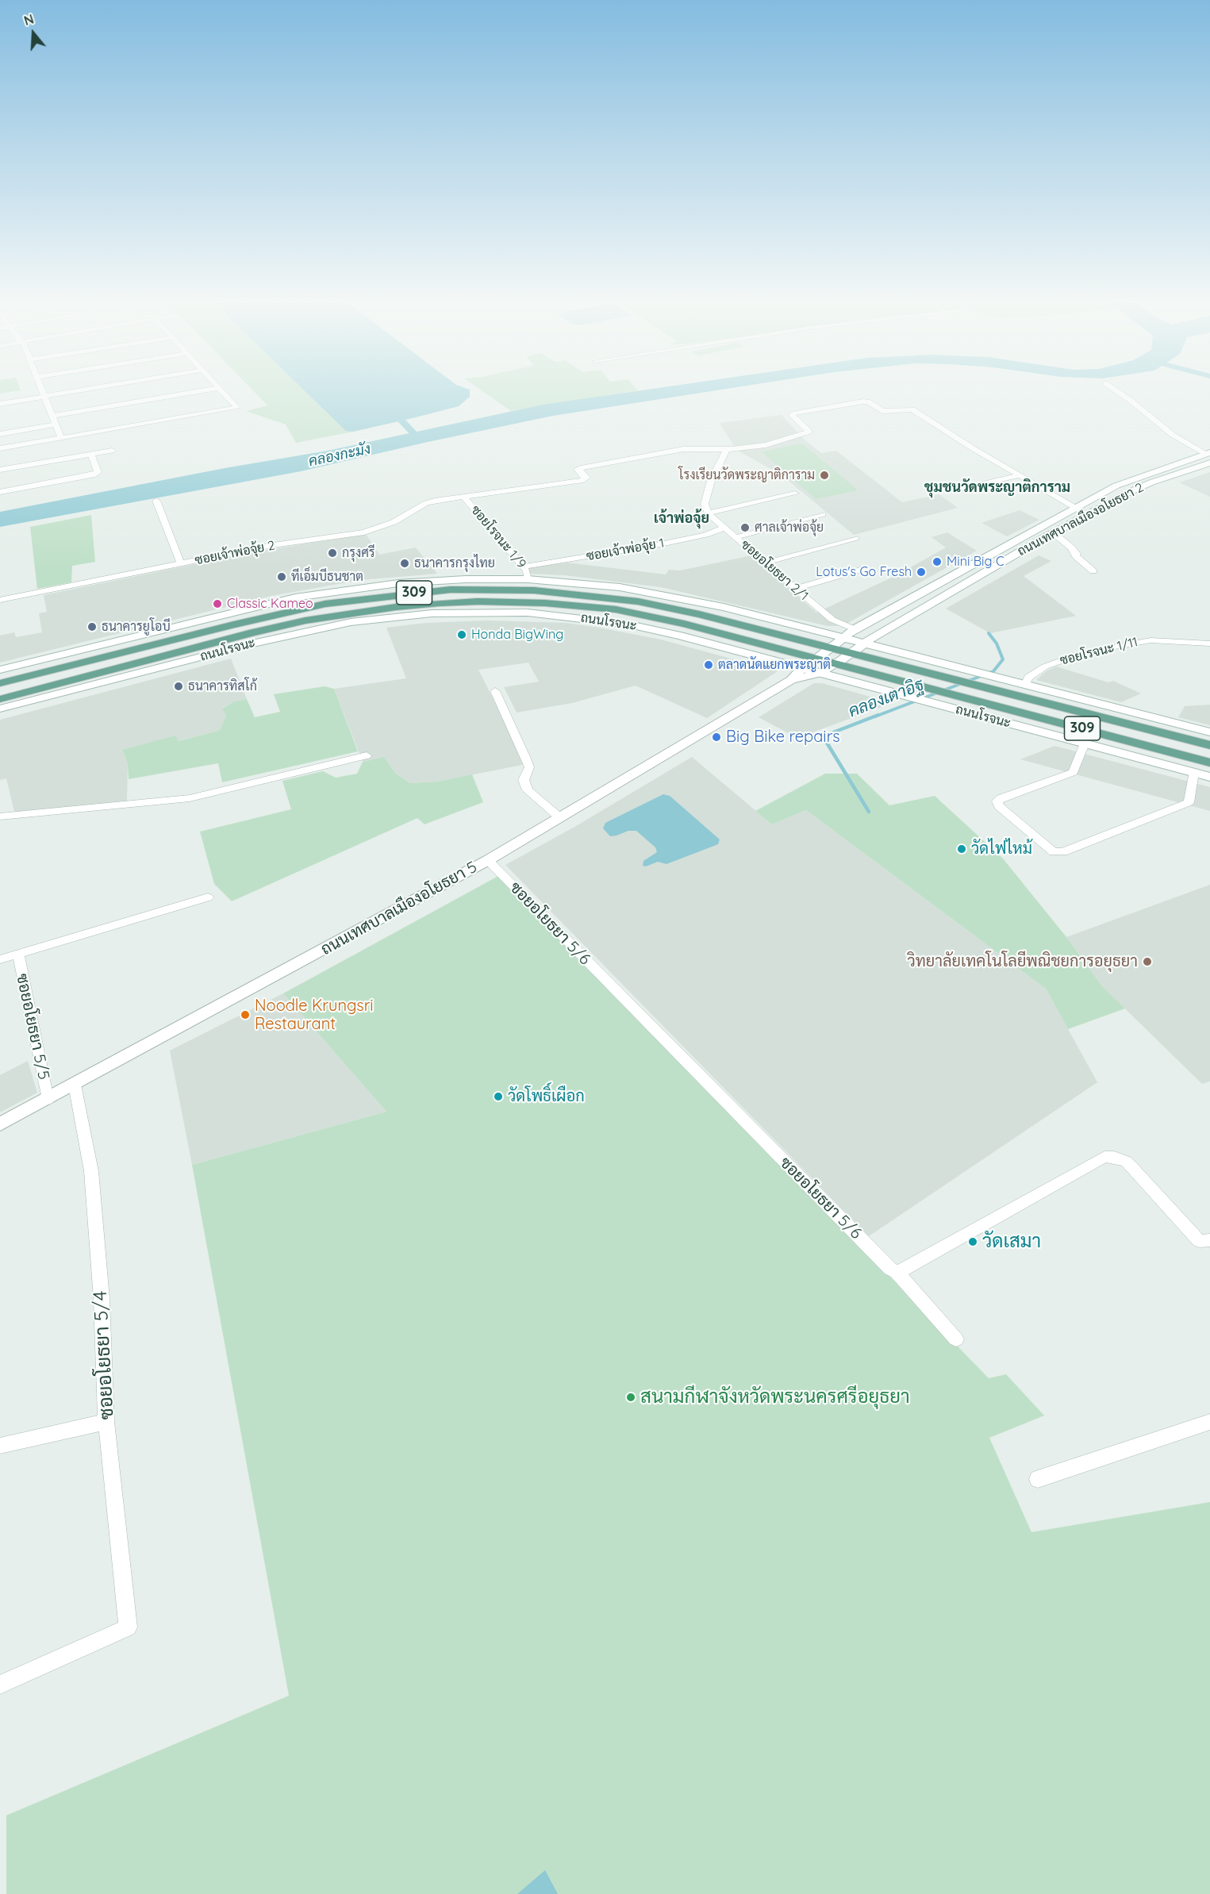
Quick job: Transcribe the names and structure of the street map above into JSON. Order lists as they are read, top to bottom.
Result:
{
  "streets": {
    "main road": [
      "ถนนเทศบาลเมืองอโยธยา 2",
      "309",
      "ถนนโรจนะ",
      "ถนนเทศบาลเมืองอโยธยา 5"
    ],
    "street": [
      "ซอยโรจนะ 1/9",
      "ซอยเจ้าพ่อจุ้ย 1",
      "ซอยเจ้าพ่อจุ้ย 2",
      "ซอยอโยธยา 2/1",
      "ซอยโรจนะ 1/11",
      "ซอยอโยธยา 5/6",
      "ซอยอโยธยา 5/5",
      "ซอยอโยธยา 5/4"
    ]
  },
  "crossings": [
    ["ถนนเทศบาลเมืองอโยธยา 2", "ซอยอโยธยา 2/1"],
    ["ถนนเทศบาลเมืองอโยธยา 2", "ถนนโรจนะ"],
    ["ถนนเทศบาลเมืองอโยธยา 2", "ถนนเทศบาลเมืองอโยธยา 5"],
    ["ซอยโรจนะ 1/9", "ซอยเจ้าพ่อจุ้ย 1"],
    ["ซอยโรจนะ 1/9", "ซอยเจ้าพ่อจุ้ย 2"],
    ["ซอยเจ้าพ่อจุ้ย 1", "ซอยอโยธยา 2/1"],
    ["ถนนโรจนะ", "ถนนเทศบาลเมืองอโยธยา 5"],
    ["ถนนเทศบาลเมืองอโยธยา 5", "ซอยอโยธยา 5/6"],
    ["ถนนเทศบาลเมืองอโยธยา 5", "ซอยอโยธยา 5/5"],
    ["ถนนเทศบาลเมืองอโยธยา 5", "ซอยอโยธยา 5/4"]
  ],
  "districts": ["ชุมชนวัดพระญาติการาม", "เจ้าพ่อจุ้ย"],
  "water": ["คลองกะมัง", "คลองเตาอิฐ"],
  "places": [
    "โรงเรียนวัดพระญาติการาม",
    "ศาลเจ้าพ่อจุ้ย",
    "กรุงศรี",
    "Mini Big C",
    "ธนาคารกรุงไทย",
    "Lotus's Go Fresh",
    "ทีเอ็มบีธนชาต",
    "Classic Kameo",
    "ธนาคารยูโอบี",
    "Honda BigWing",
    "ตลาดนัดแยกพระญาติ",
    "ธนาคารทิสโก้",
    "Big Bike repairs",
    "วัดไฟไหม้",
    "วิทยาลัยเทคโนโลยีพณิชยการอยุธยา",
    "Noodle Krungsri Restaurant",
    "วัดโพธิ์เผือก",
    "วัดเสมา",
    "สนามกีฬาจังหวัดพระนครศรีอยุธยา"
  ],
  "north": "top"
}
